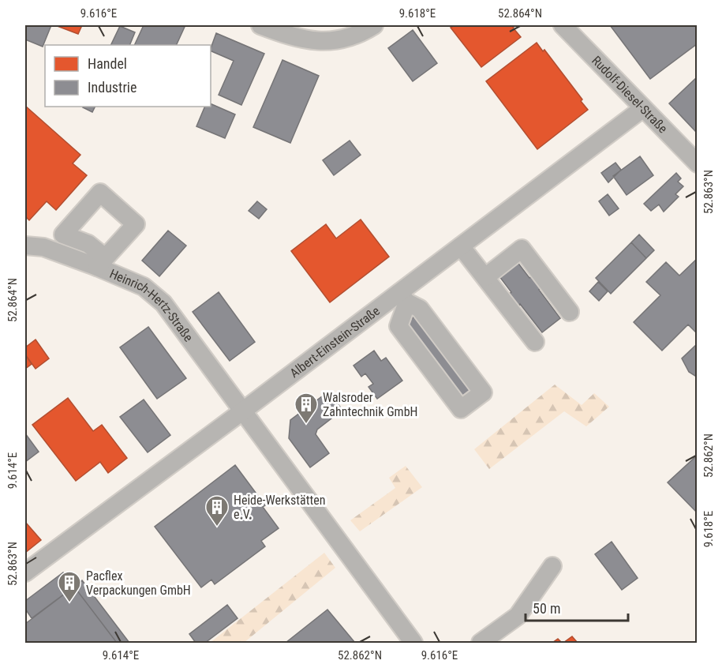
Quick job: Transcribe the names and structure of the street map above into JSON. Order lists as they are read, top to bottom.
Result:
{
  "streets": {
    "street": ["Rudolf-Diesel-Straße", "Heinrich-Hertz-Straße", "Albert-Einstein-Straße"]
  },
  "crossings": [
    ["Rudolf-Diesel-Straße", "Albert-Einstein-Straße"],
    ["Heinrich-Hertz-Straße", "Albert-Einstein-Straße"]
  ],
  "places": {
    "building": ["Walsroder Zahntechnik GmbH", "Heide-Werkstätten e.V.", "Pacflex Verpackungen GmbH"]
  },
  "legend": ["Handel", "Industrie"],
  "scale_bar": "50 m",
  "coordinates": [
    "9.616°E",
    "9.618°E",
    "52.864°N",
    "52.863°N",
    "52.862°N",
    "9.614°E"
  ]
}
